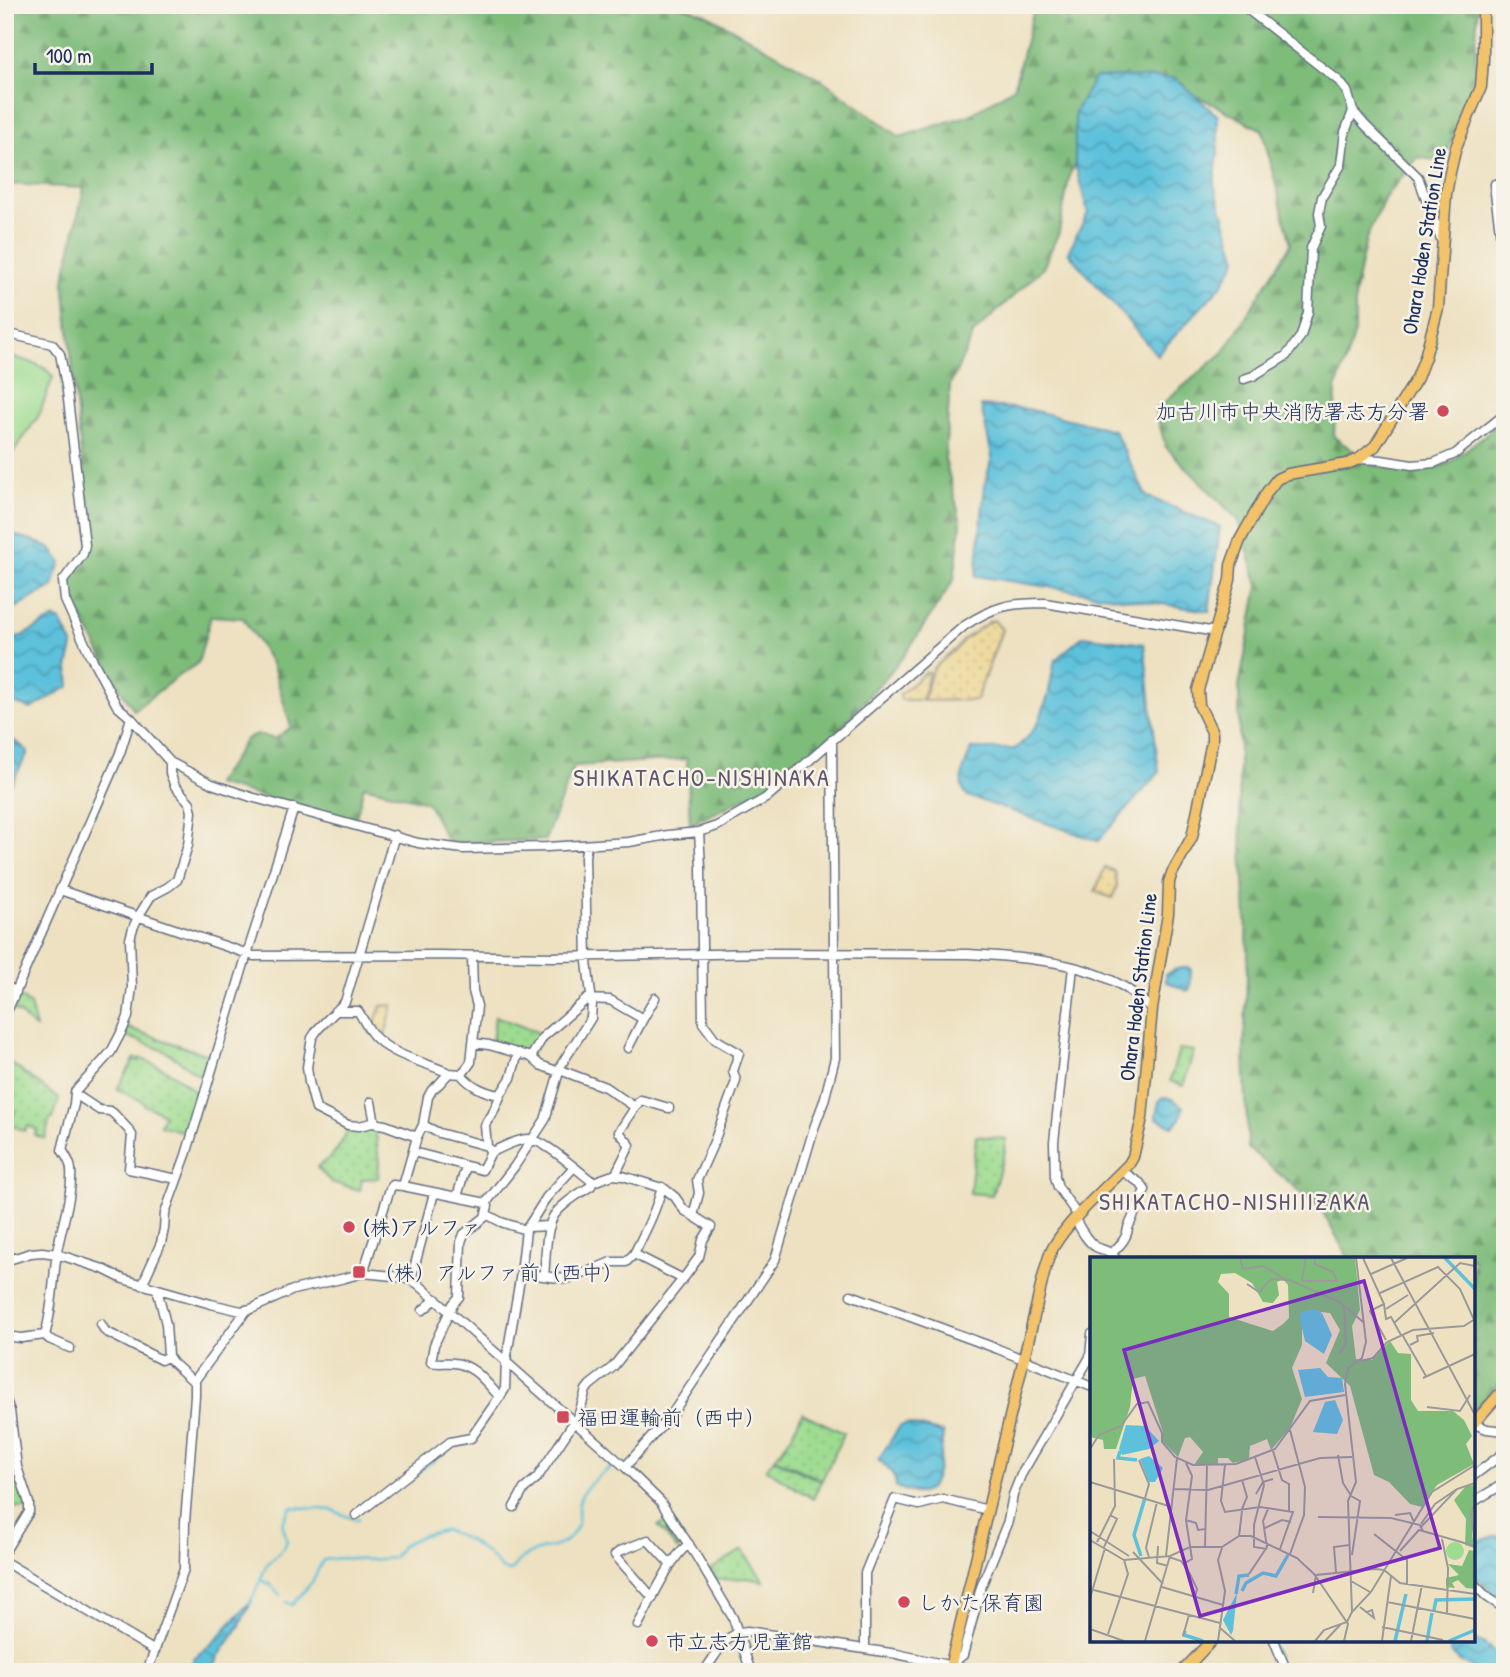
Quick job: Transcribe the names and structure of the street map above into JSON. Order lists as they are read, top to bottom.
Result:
{
  "streets": {
    "main road": ["Ohara Hoden Station Line"]
  },
  "districts": ["SHIKATACHO-NISHINAKA", "SHIKATACHO-NISHIIIZAKA"],
  "places": {
    "other": [
      "加古川市中央消防署志方分署",
      "(株)アルファ",
      "しかた保育園",
      "市立志方児童館"
    ],
    "transit": ["（株）アルファ前（西中）", "福田運輸前（西中）"]
  },
  "scale_bar": "100 m"
}
